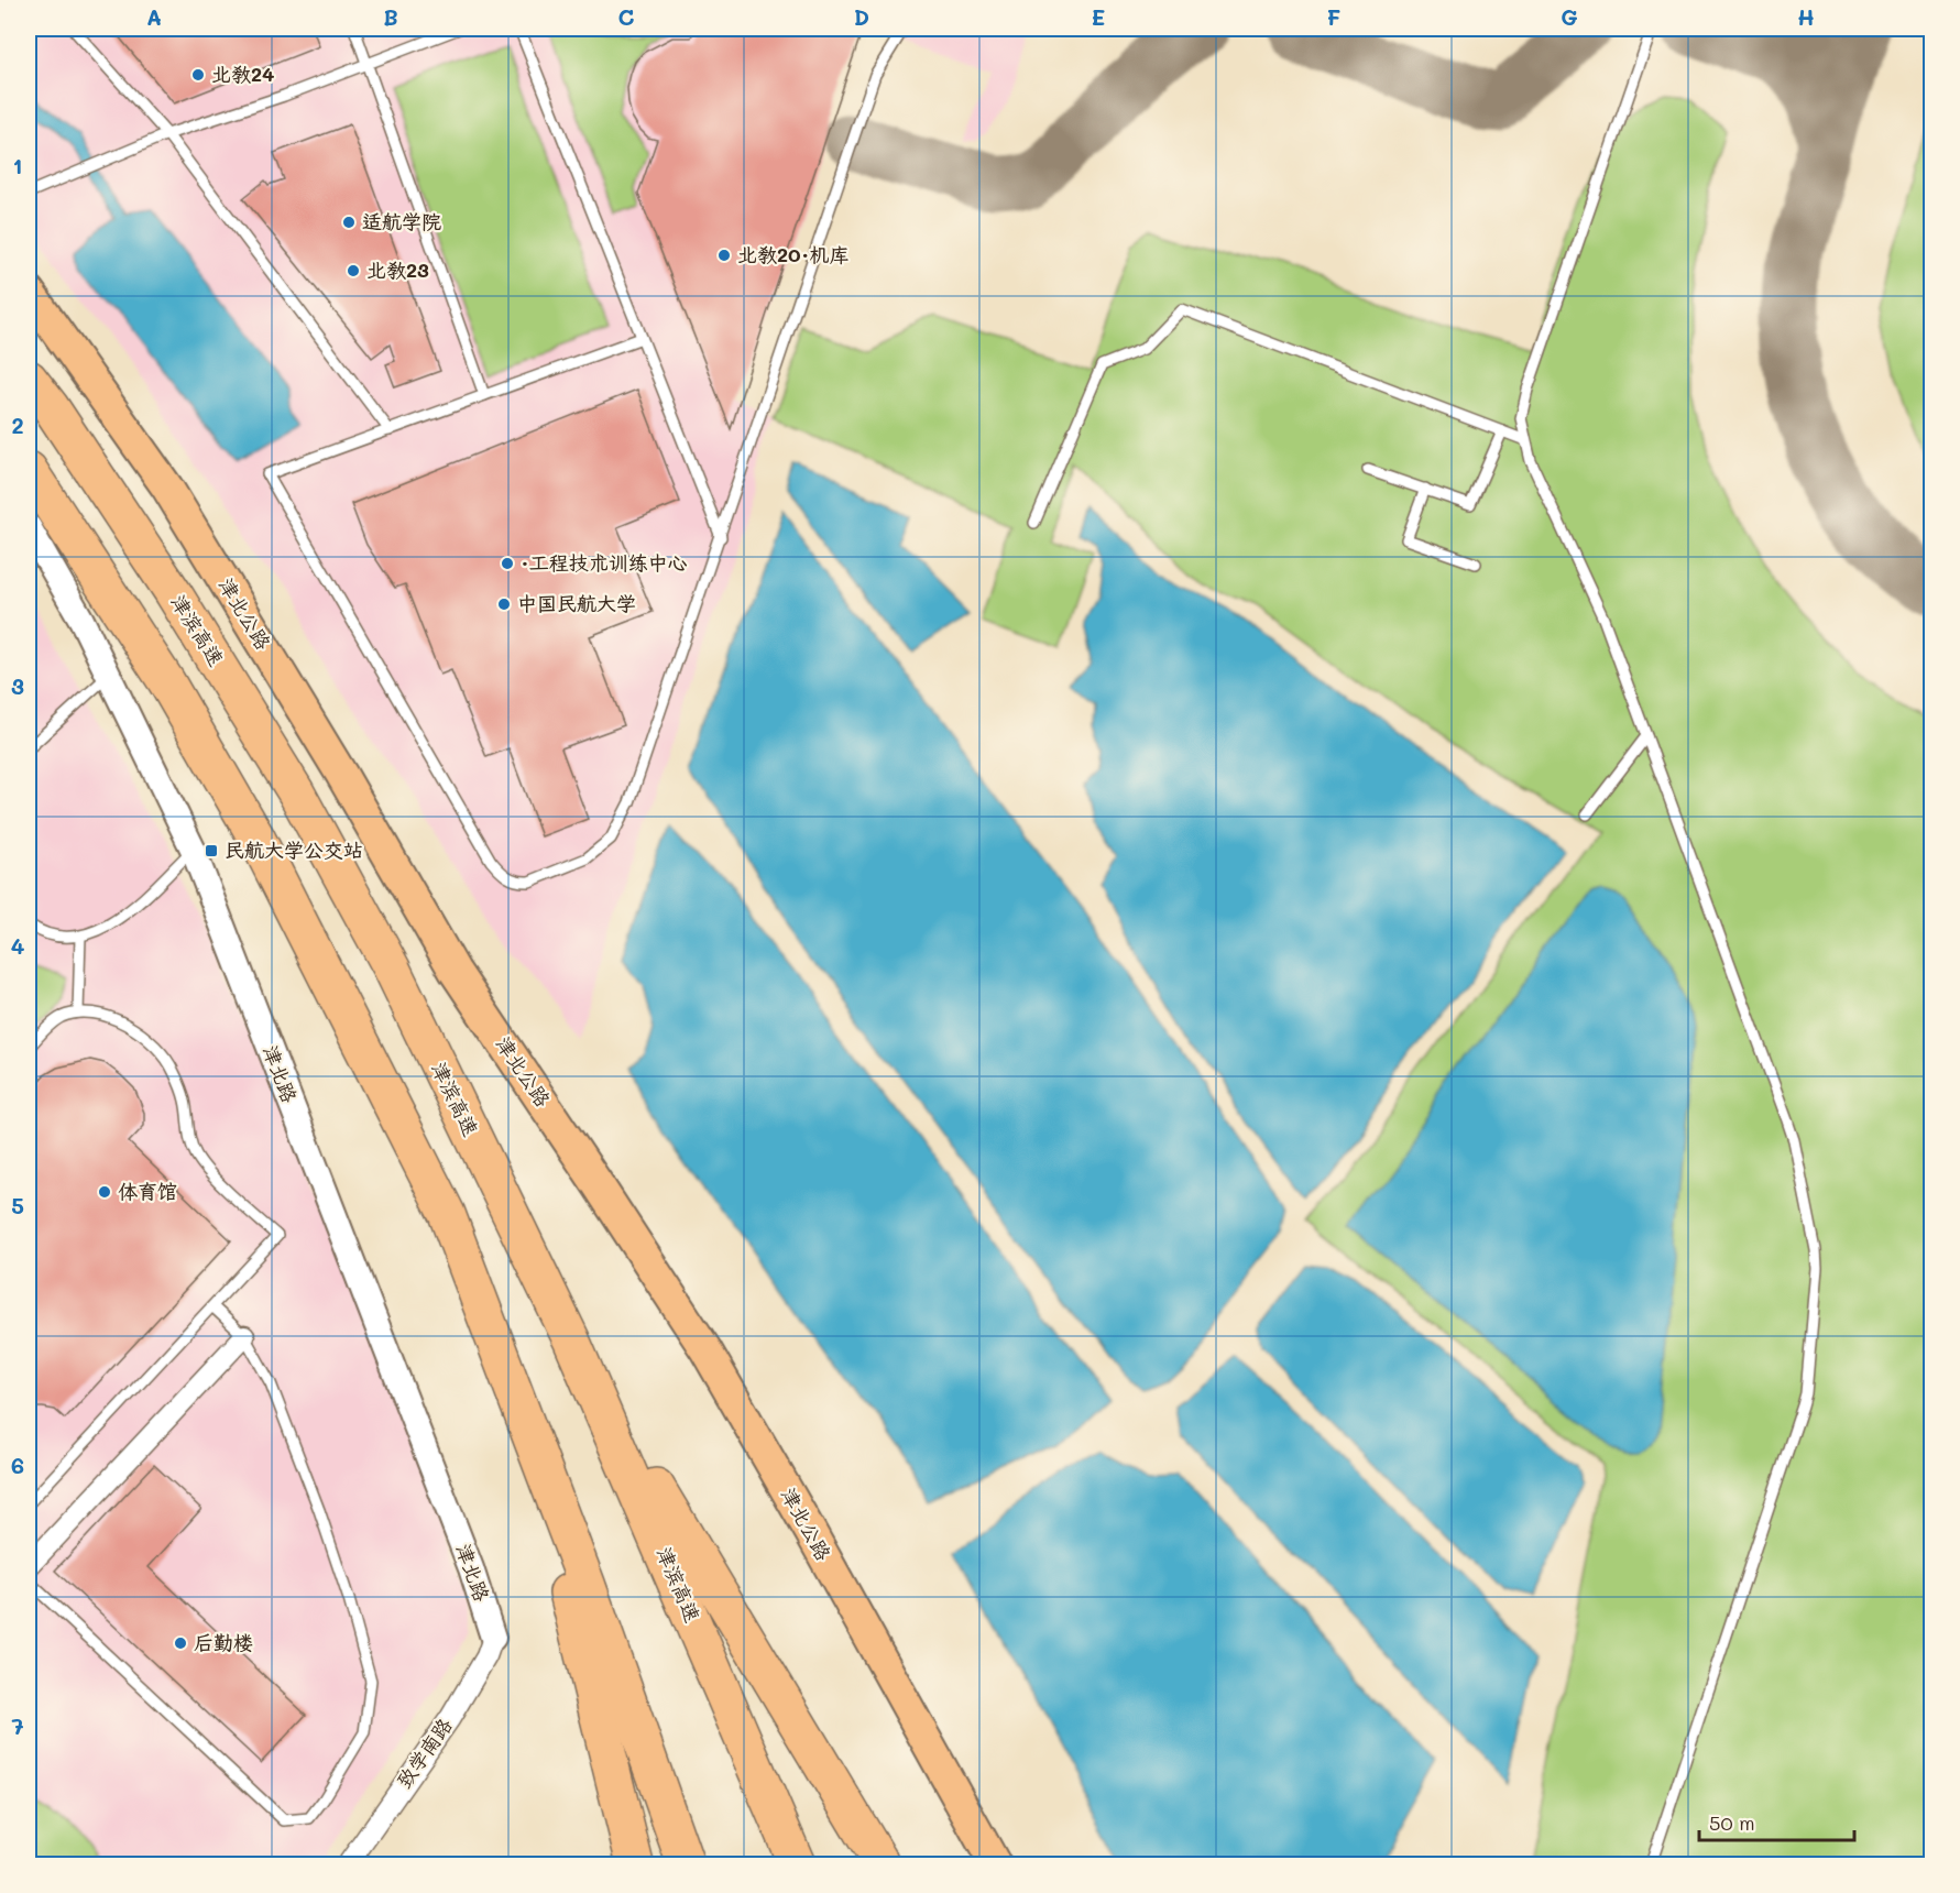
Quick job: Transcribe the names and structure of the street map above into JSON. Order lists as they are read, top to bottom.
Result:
{
  "streets": {
    "highway": ["津滨高速"],
    "main road": ["津北公路"],
    "street": ["津北路", "致学南路"]
  },
  "crossings": [
    ["津北路", "致学南路"]
  ],
  "places": {
    "other": [
      "北教24",
      "适航学院",
      "北教20·机库",
      "北教23",
      "·工程技术训练中心",
      "中国民航大学",
      "体育馆",
      "后勤楼"
    ],
    "transit": ["民航大学公交站"]
  },
  "scale_bar": "50 m",
  "grid": {
    "columns": [
      "A",
      "B",
      "C",
      "D",
      "E",
      "F",
      "G",
      "H"
    ],
    "rows": [
      "1",
      "2",
      "3",
      "4",
      "5",
      "6",
      "7"
    ]
  }
}
